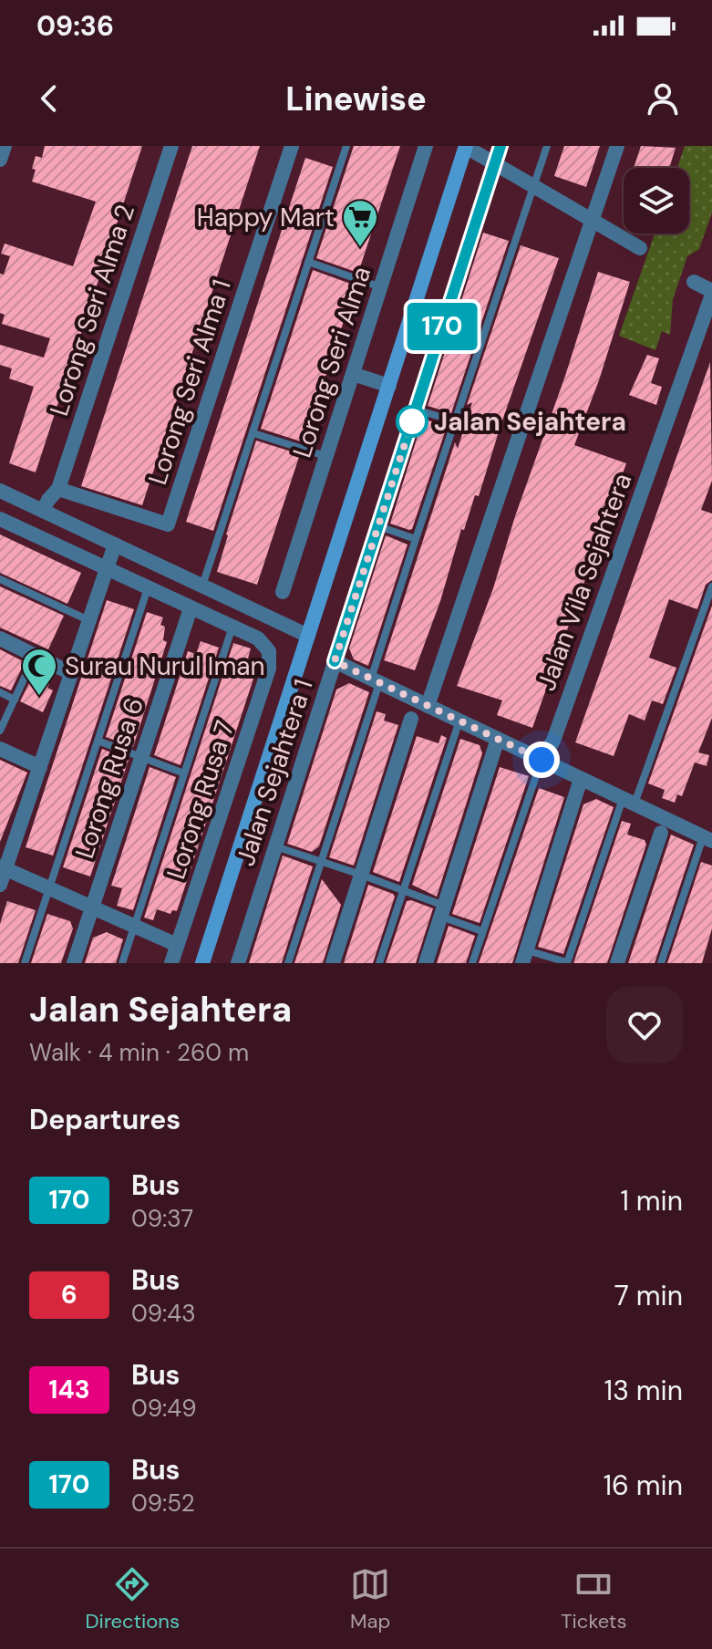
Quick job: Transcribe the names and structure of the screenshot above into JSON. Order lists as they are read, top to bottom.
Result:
{
  "streets": {
    "street": [
      "Lorong Seri Alma 2",
      "Lorong Seri Alma",
      "Lorong Seri Alma 1",
      "Jalan Vila Sejahtera",
      "Jalan Sejahtera 1",
      "Lorong Rusa 6",
      "Lorong Rusa 7"
    ]
  },
  "crossings": [
    ["Lorong Seri Alma 2", "Lorong Seri Alma 1"],
    ["Jalan Vila Sejahtera", "Jalan Sejahtera 1"]
  ],
  "places": {
    "supermarket": ["Happy Mart"],
    "other": ["Jalan Sejahtera"],
    "mosque": ["Surau Nurul Iman"]
  },
  "lines": ["bus line 170"],
  "page": {
    "status": "09:36",
    "header": "Linewise",
    "on_map": "170",
    "heading": [
      ["Jalan Sejahtera", "Walk · 4 min · 260 m"],
      "Departures"
    ],
    "list": [
      {
        "mark": "170",
        "name": "Bus",
        "note": "09:37",
        "value": "1 min"
      },
      {
        "mark": "6",
        "name": "Bus",
        "note": "09:43",
        "value": "7 min"
      },
      {
        "mark": "143",
        "name": "Bus",
        "note": "09:49",
        "value": "13 min"
      },
      {
        "mark": "170",
        "name": "Bus",
        "note": "09:52",
        "value": "16 min"
      }
    ],
    "tabs": ["Directions", "Map", "Tickets"]
  }
}
